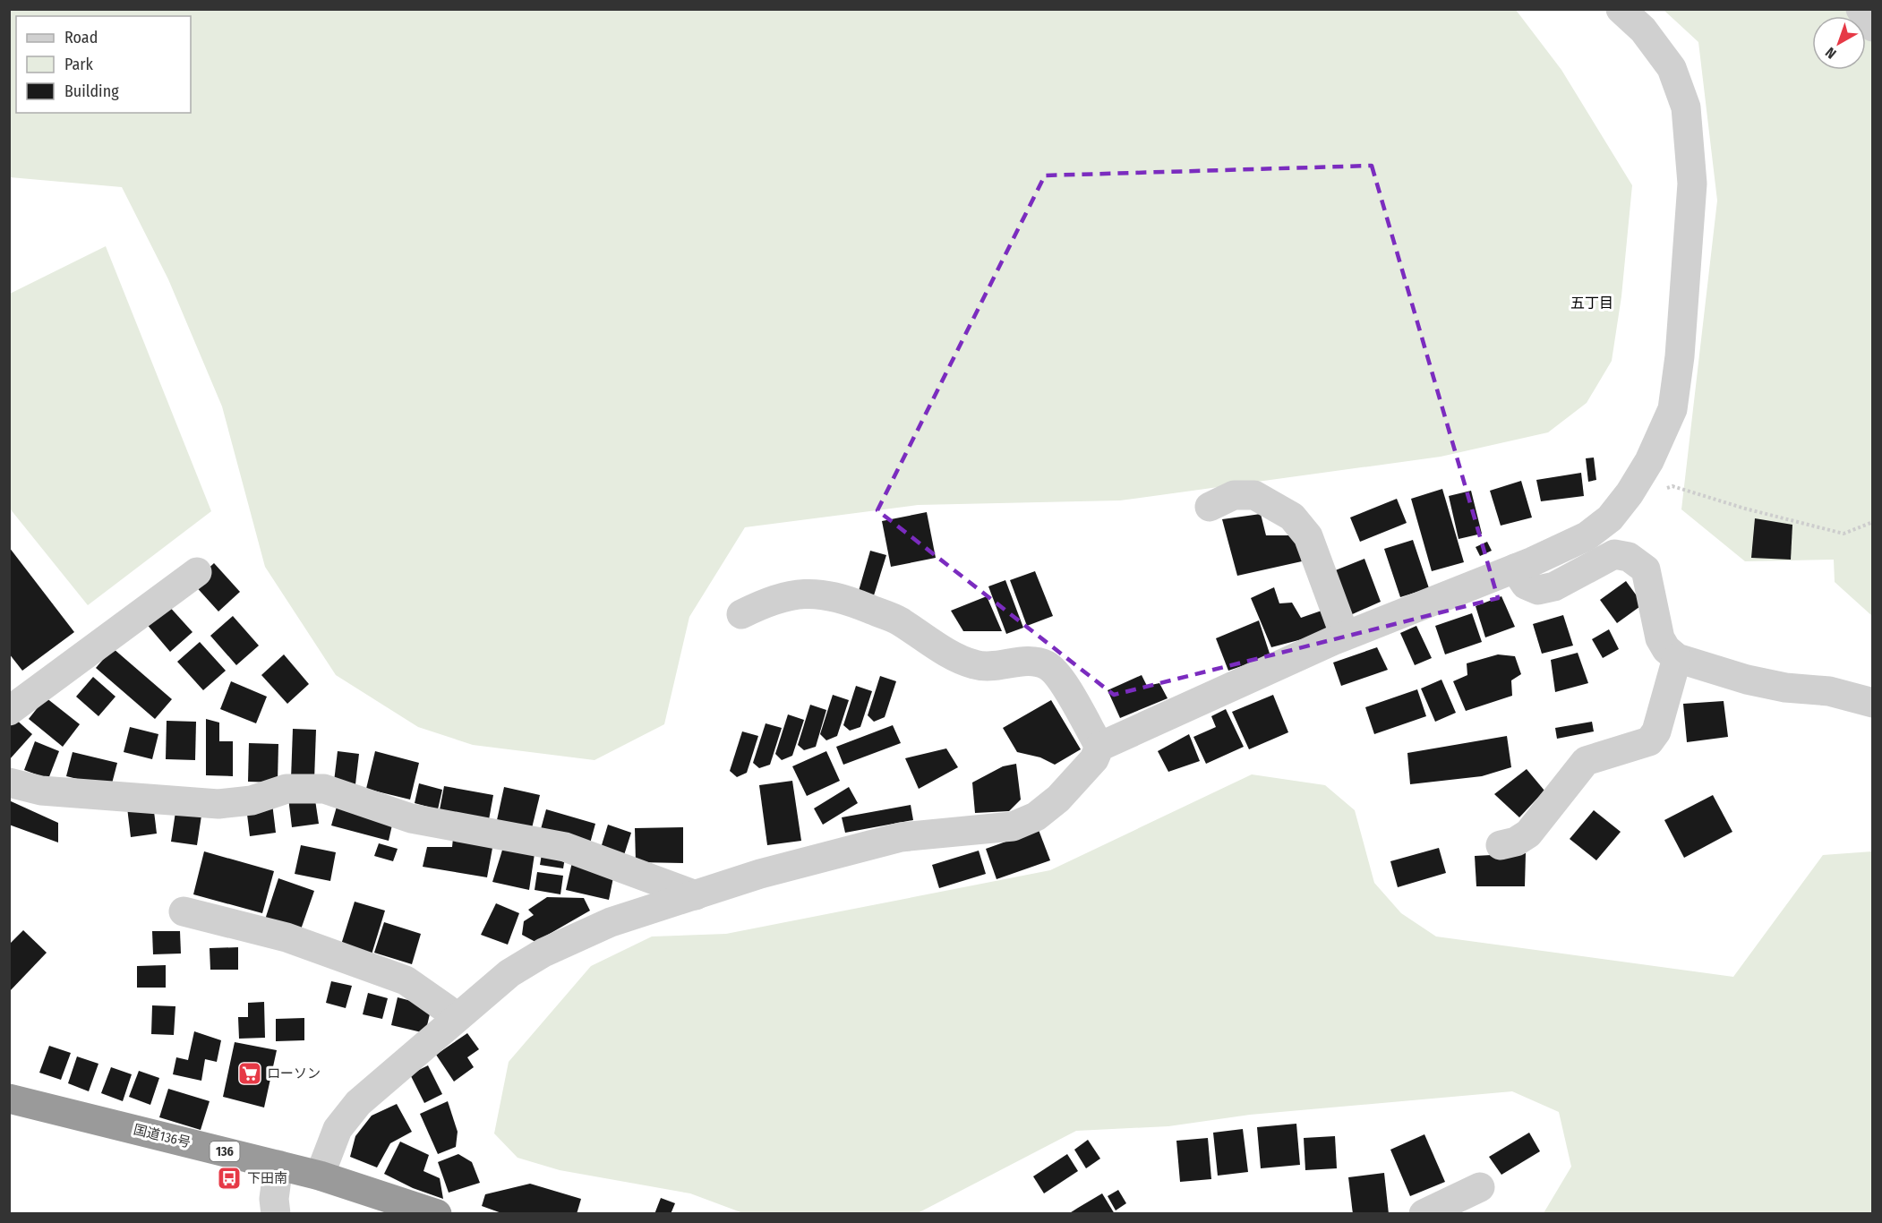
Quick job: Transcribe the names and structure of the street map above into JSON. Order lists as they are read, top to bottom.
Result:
{
  "streets": {
    "highway": ["国道136号", "136"]
  },
  "districts": ["五丁目"],
  "places": {
    "supermarket": ["ローソン"],
    "bus stop": ["下田南"]
  },
  "legend": ["Road", "Park", "Building"],
  "north": "bottom left"
}
